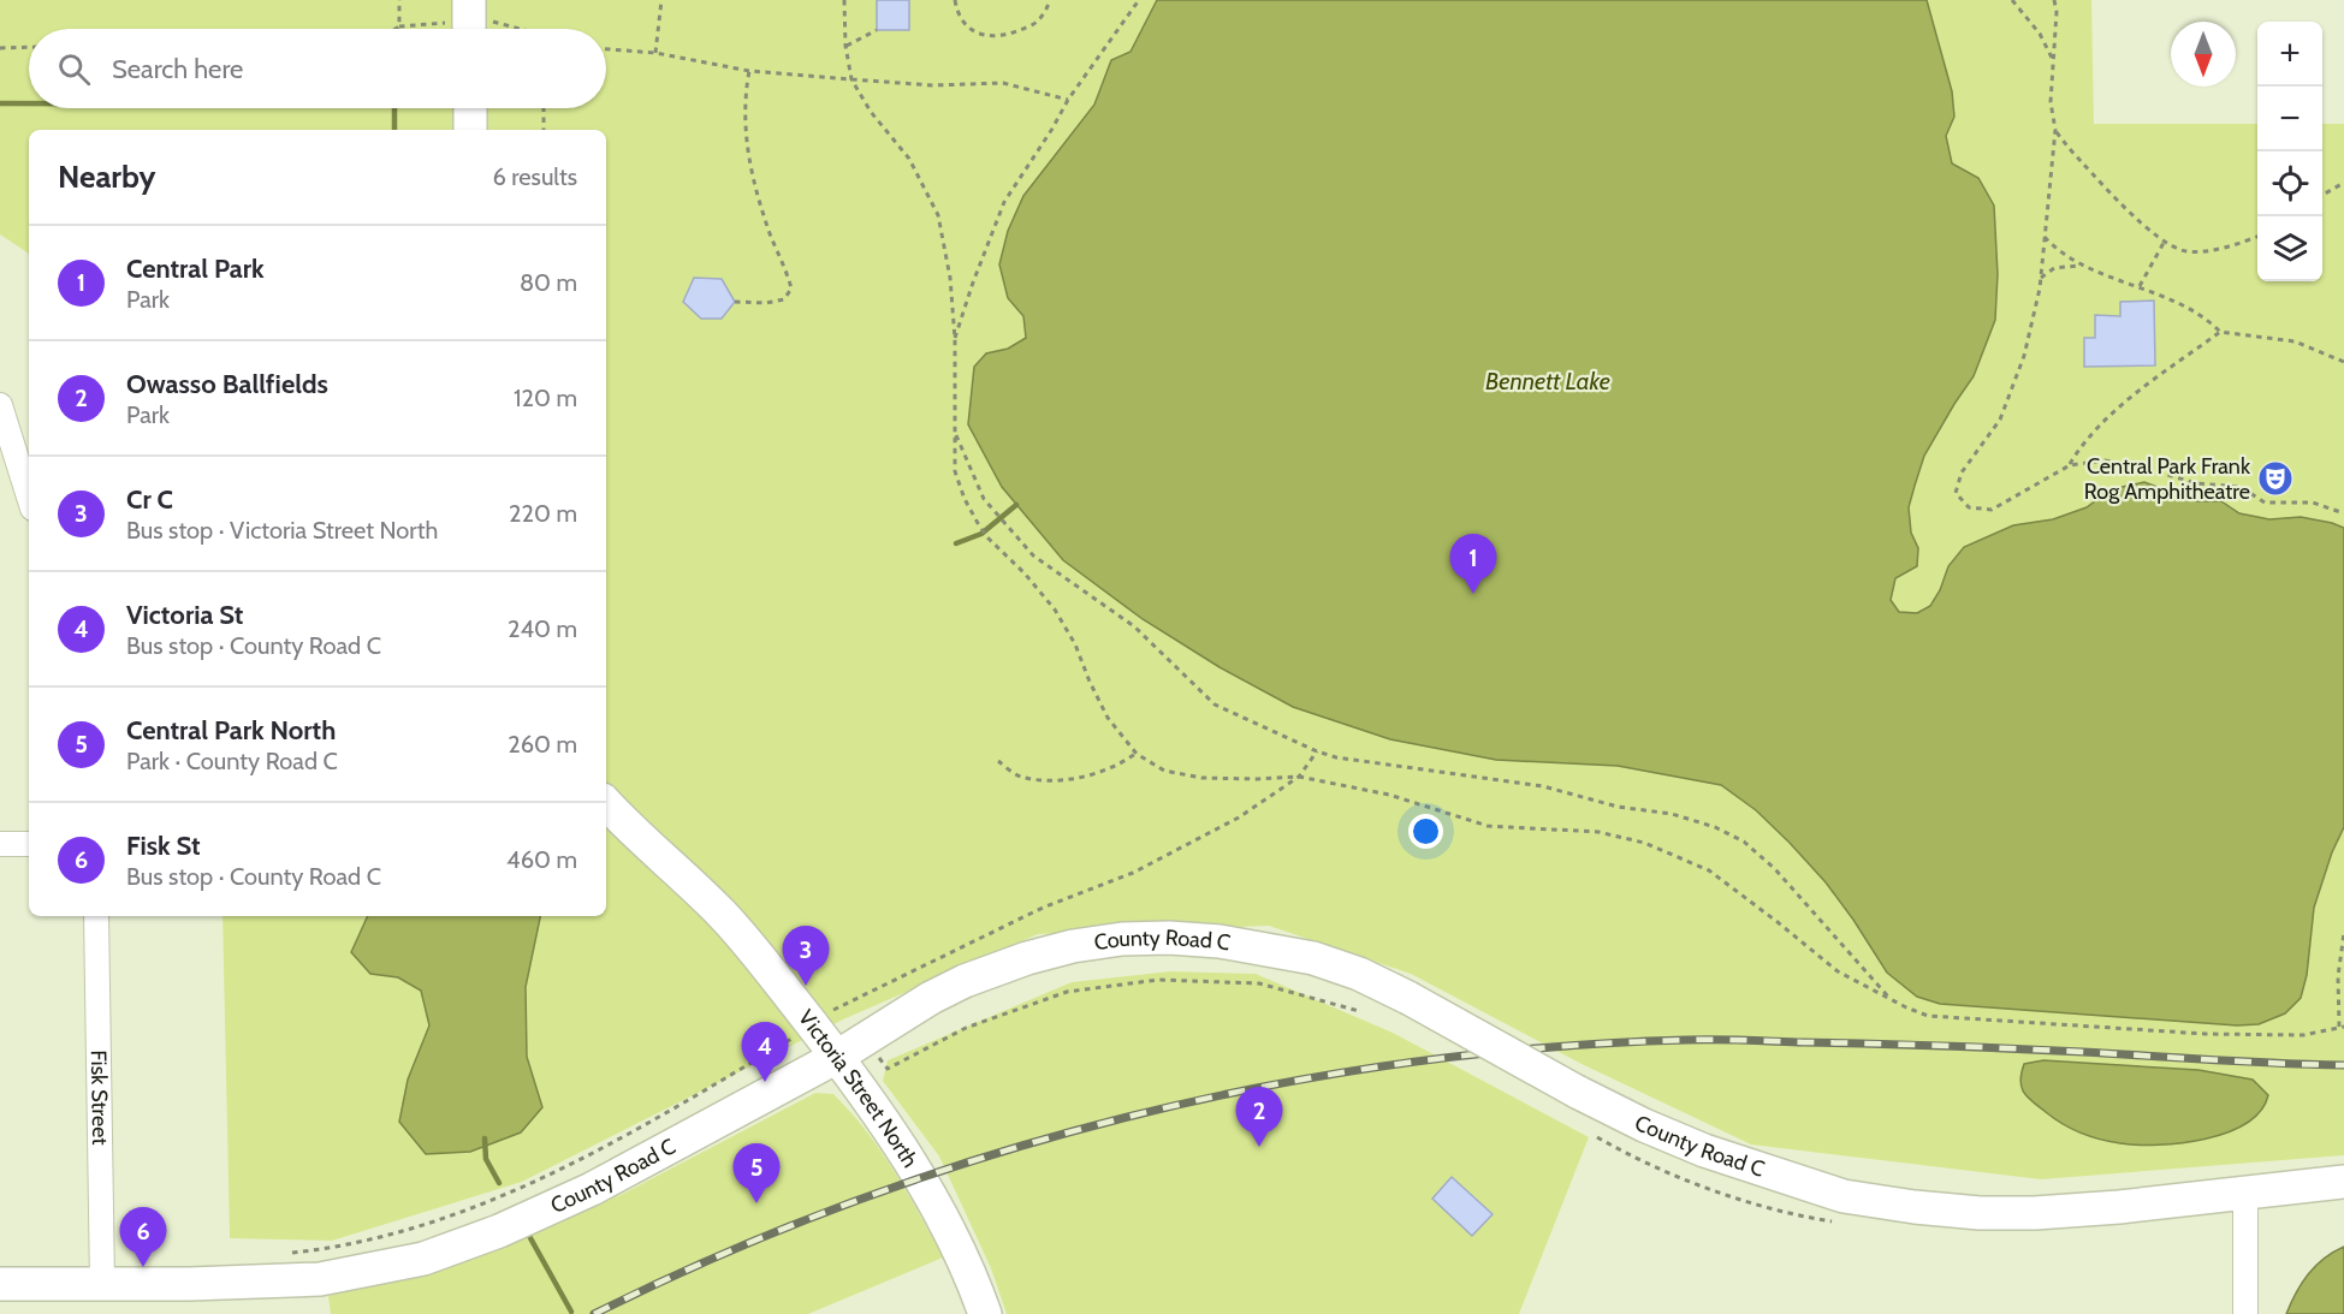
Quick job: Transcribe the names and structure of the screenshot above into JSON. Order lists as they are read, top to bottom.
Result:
{
  "streets": {
    "main road": ["County Road C", "Victoria Street North"],
    "street": ["Fisk Street"]
  },
  "crossings": [
    ["County Road C", "Victoria Street North"],
    ["County Road C", "Fisk Street"]
  ],
  "water": ["Bennett Lake"],
  "places": {
    "theatre": ["Central Park Frank Rog Amphitheatre"]
  },
  "north": "bottom",
  "page": {
    "map_buttons": ["+", "−"],
    "search": "Search here",
    "heading": ["Nearby", "6 results"],
    "list": [
      {
        "mark": "1",
        "name": "Central Park",
        "note": "Park",
        "value": "80 m"
      },
      {
        "mark": "2",
        "name": "Owasso Ballfields",
        "note": "Park",
        "value": "120 m"
      },
      {
        "mark": "3",
        "name": "Cr C",
        "note": "Bus stop · Victoria Street North",
        "value": "220 m"
      },
      {
        "mark": "4",
        "name": "Victoria St",
        "note": "Bus stop · County Road C",
        "value": "240 m"
      },
      {
        "mark": "5",
        "name": "Central Park North",
        "note": "Park · County Road C",
        "value": "260 m"
      },
      {
        "mark": "6",
        "name": "Fisk St",
        "note": "Bus stop · County Road C",
        "value": "460 m"
      }
    ],
    "pins": [
      "1",
      "3",
      "4",
      "2",
      "5",
      "6"
    ]
  }
}
